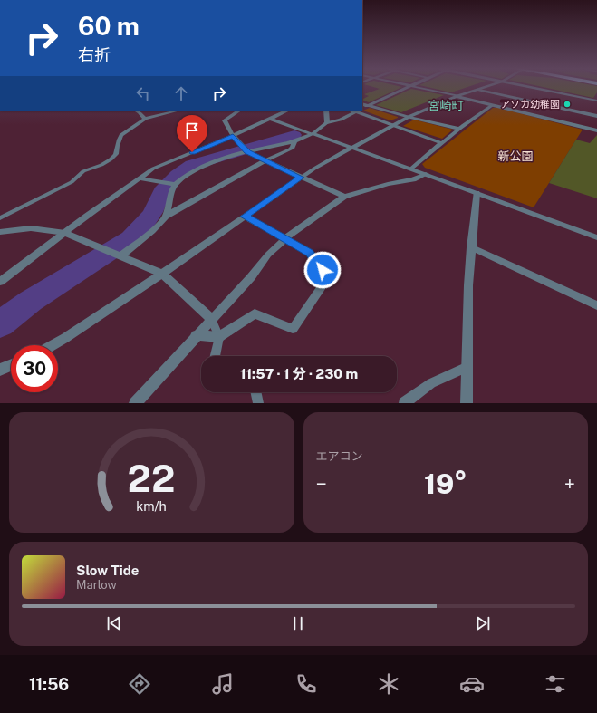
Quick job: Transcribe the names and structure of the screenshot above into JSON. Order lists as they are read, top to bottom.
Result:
{
  "districts": ["宮崎町"],
  "parks": ["新公園"],
  "places": ["アソカ幼稚園"],
  "page": {
    "turn": ["60 m", "右折"],
    "limit": "30",
    "trip": "11:57 · 1 分 · 230 m",
    "tile": "エアコン",
    "heat": ["−", "19°", "+"],
    "song": ["Slow Tide", "Marlow"],
    "tabs": "11:56",
    "gauge": ["22", "km/h"]
  }
}
